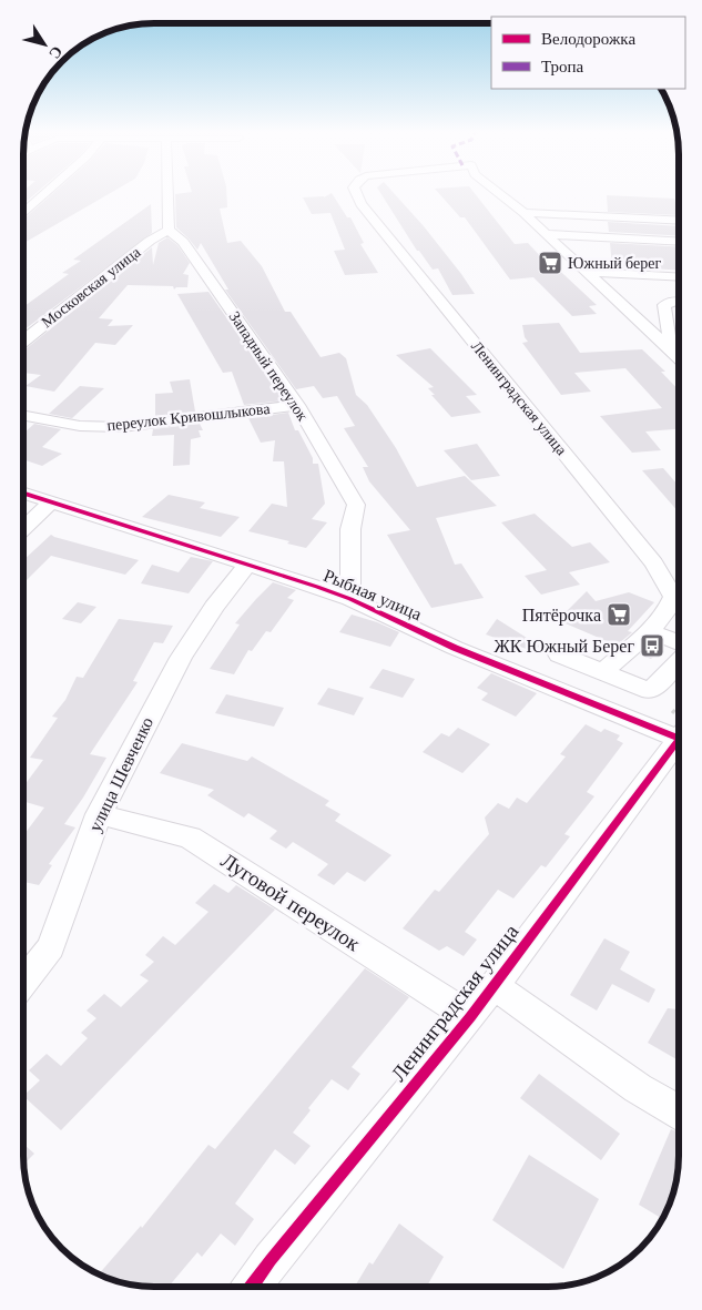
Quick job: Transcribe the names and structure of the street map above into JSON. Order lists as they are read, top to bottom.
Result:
{
  "streets": {
    "street": [
      "Московская улица",
      "Западный переулок",
      "Ленинградская улица",
      "переулок Кривошлыкова",
      "Рыбная улица",
      "улица Шевченко",
      "Луговой переулок"
    ]
  },
  "crossings": [
    ["Московская улица", "Западный переулок"],
    ["Западный переулок", "переулок Кривошлыкова"],
    ["Западный переулок", "Рыбная улица"],
    ["Ленинградская улица", "Луговой переулок"],
    ["Рыбная улица", "улица Шевченко"],
    ["улица Шевченко", "Луговой переулок"]
  ],
  "places": {
    "supermarket": ["Южный берег", "Пятёрочка"],
    "bus stop": ["ЖК Южный Берег"]
  },
  "legend": ["Велодорожка", "Тропа"],
  "north": "bottom right"
}
